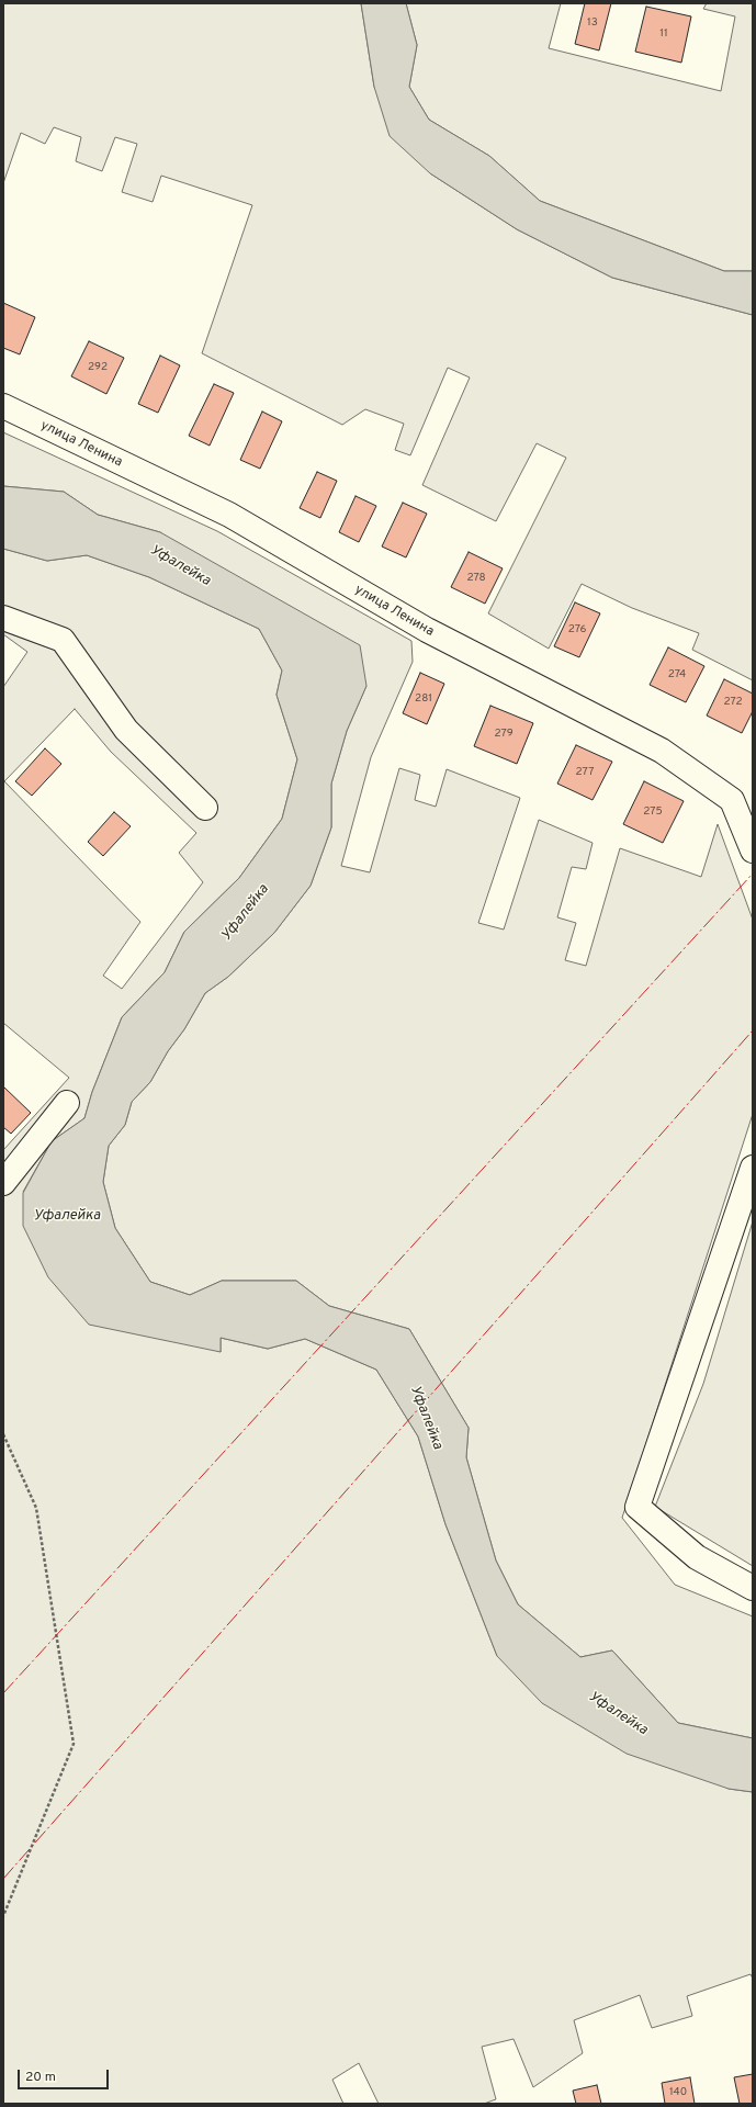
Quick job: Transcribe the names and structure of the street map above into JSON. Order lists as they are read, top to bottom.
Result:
{
  "streets": {
    "street": ["улица Ленина"]
  },
  "water": ["Уфалейка"],
  "house_numbers": [
    "13",
    "11",
    "292",
    "278",
    "276",
    "274",
    "281",
    "272",
    "279",
    "277",
    "275",
    "140"
  ],
  "scale_bar": "20 m"
}
